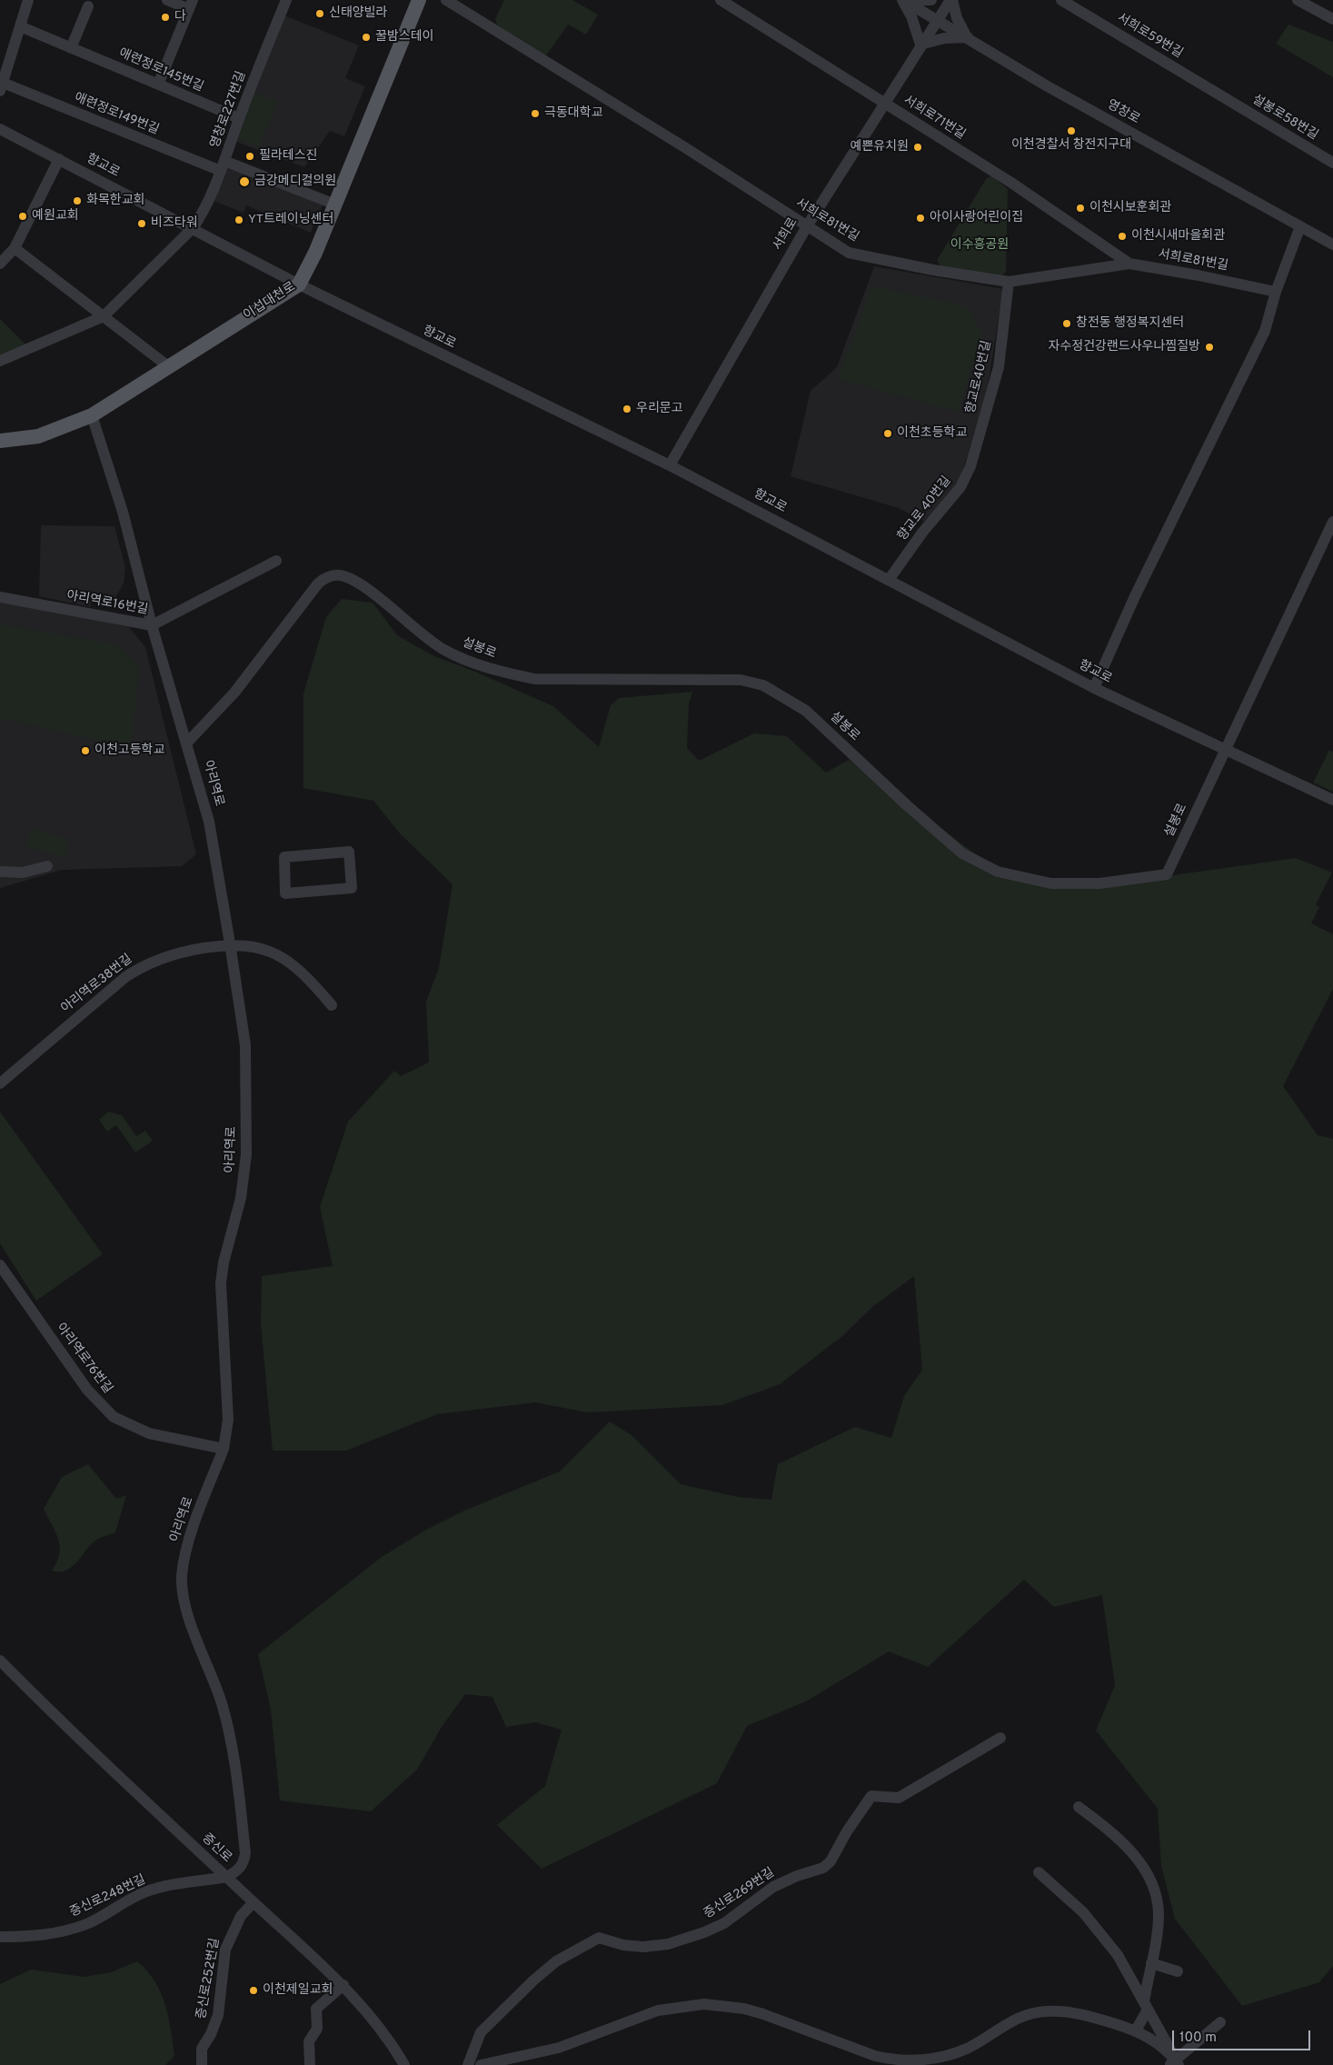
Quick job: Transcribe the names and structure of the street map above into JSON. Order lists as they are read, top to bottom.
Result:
{
  "streets": {
    "main road": ["이섭대천로"],
    "street": [
      "서희로59번길",
      "애련정로145번길",
      "영창로227번길",
      "영창로",
      "애련정로149번길",
      "서희로71번길",
      "설봉로58번길",
      "향교로",
      "서희로81번길",
      "서희로",
      "향교로40번길",
      "향교로 40번길",
      "아리역로16번길",
      "설봉로",
      "아리역로",
      "아리역로38번길",
      "아리역로76번길",
      "증신로",
      "증신로269번길",
      "증신로248번길",
      "증신로252번길"
    ]
  },
  "crossings": [
    ["서희로59번길", "설봉로58번길"],
    ["애련정로145번길", "영창로227번길"],
    ["영창로227번길", "애련정로149번길"],
    ["영창로227번길", "향교로"],
    ["영창로", "서희로"],
    ["서희로71번길", "서희로81번길"],
    ["서희로71번길", "서희로"],
    ["향교로", "서희로"],
    ["향교로", "이섭대천로"],
    ["향교로", "향교로 40번길"],
    ["향교로", "설봉로"],
    ["서희로81번길", "서희로"],
    ["서희로81번길", "향교로40번길"],
    ["이섭대천로", "아리역로"],
    ["향교로40번길", "향교로 40번길"],
    ["아리역로16번길", "아리역로"],
    ["설봉로", "아리역로"],
    ["아리역로", "아리역로38번길"],
    ["아리역로", "아리역로76번길"],
    ["아리역로", "증신로"],
    ["아리역로", "증신로248번길"],
    ["증신로", "증신로248번길"],
    ["증신로", "증신로252번길"]
  ],
  "parks": ["이수흥공원"],
  "places": [
    "신태양빌라",
    "다",
    "꿀밤스테이",
    "극동대학교",
    "이천경찰서 창전지구대",
    "예쁜유치원",
    "필라테스진",
    "금강메디컬의원",
    "화목한교회",
    "이천시보훈회관",
    "예원교회",
    "아이사랑어린이집",
    "YT트레이닝센터",
    "비즈타워",
    "이천시새마을회관",
    "창전동 행정복지센터",
    "자수정건강랜드사우나찜질방",
    "우리문고",
    "이천초등학교",
    "이천고등학교",
    "이천제일교회"
  ],
  "scale_bar": "100 m"
}
